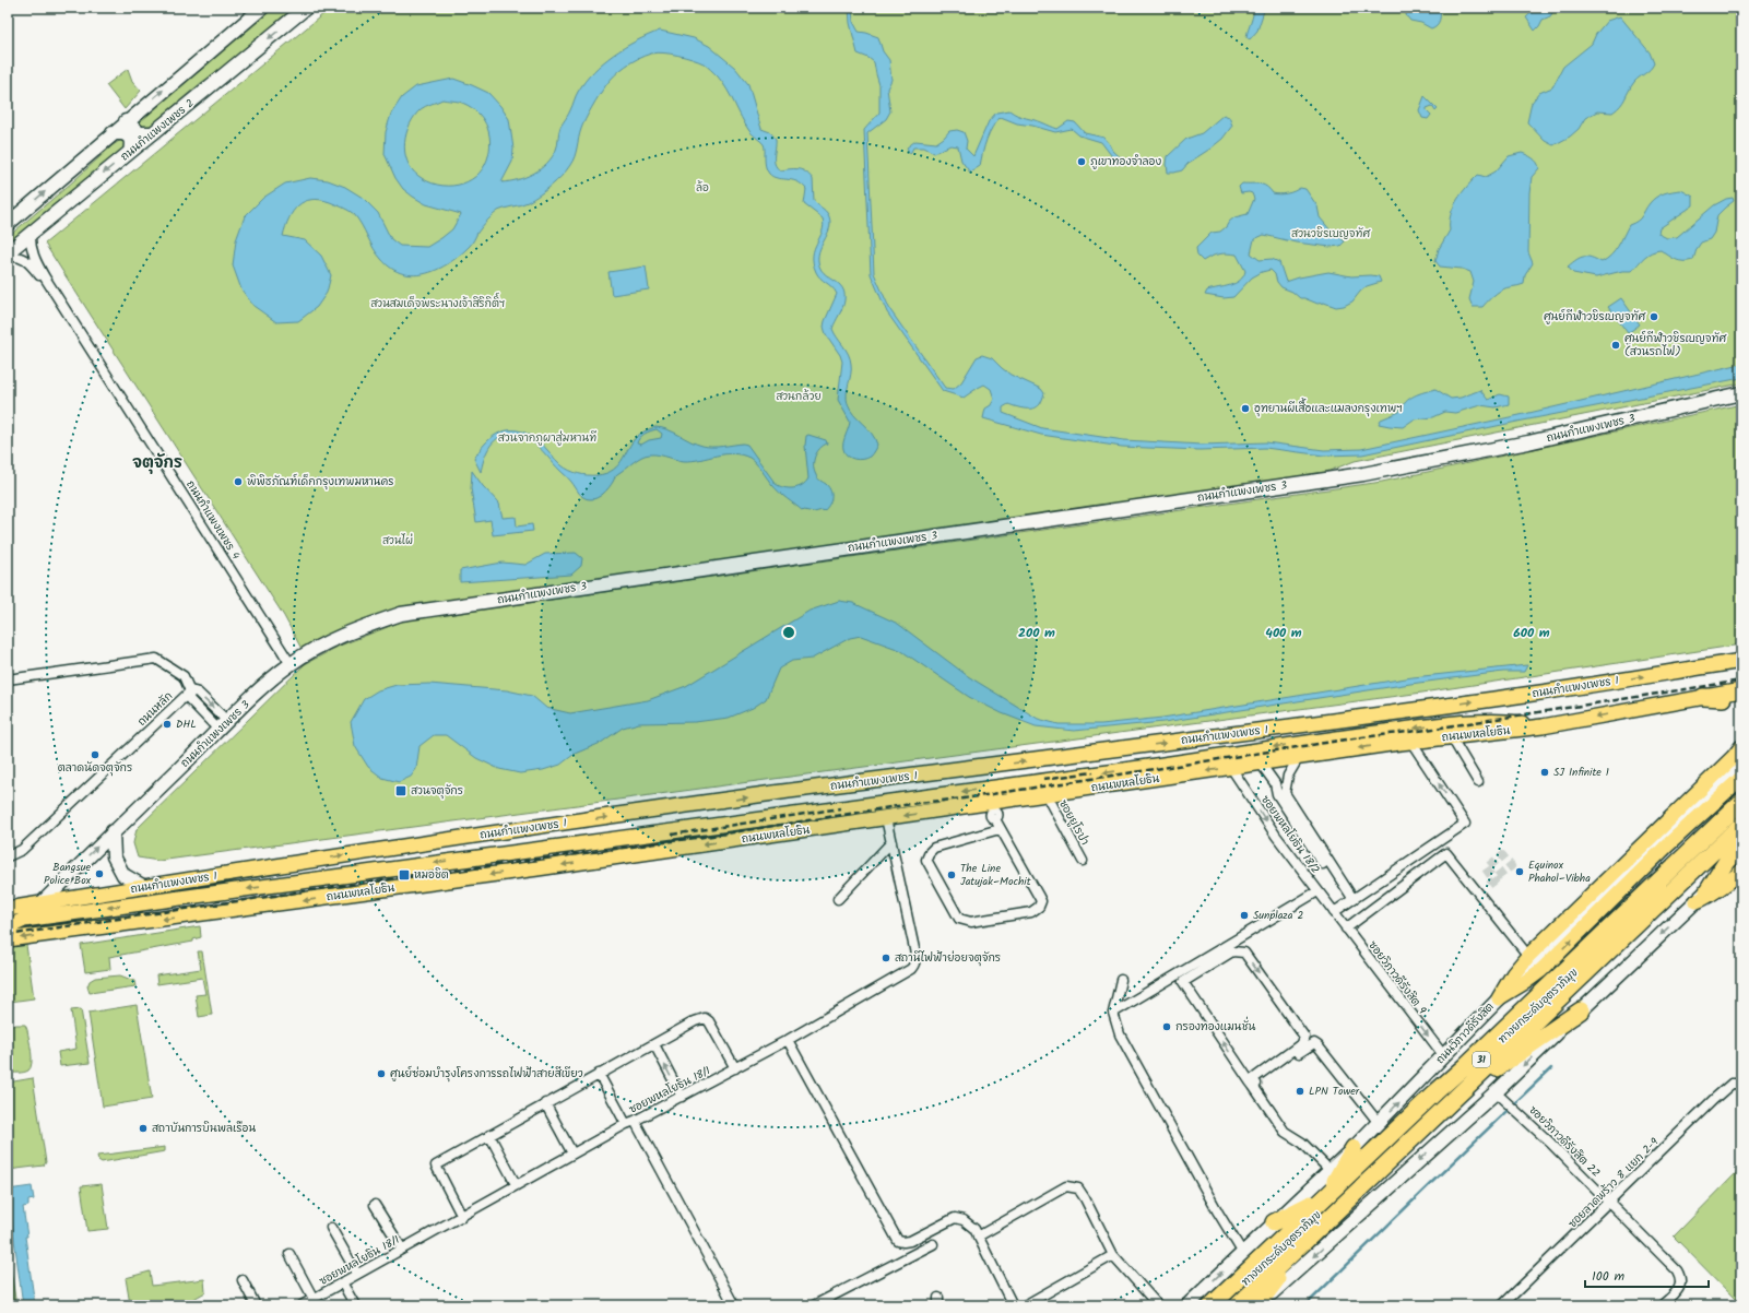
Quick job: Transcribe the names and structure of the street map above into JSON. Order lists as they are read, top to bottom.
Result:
{
  "streets": {
    "highway": ["ทางยกระดับอุตราภิมุข", "ถนนวิภาวดีรังสิต", "31"],
    "main road": [
      "ถนนกำแพงเพชร 2",
      "ถนนกำแพงเพชร 3",
      "ถนนกำแพงเพชร 1",
      "ถนนพหลโยธิน"
    ],
    "street": [
      "ถนนกำแพงเพชร 4",
      "ถนนหลัก",
      "ซอยยูโรปา",
      "ซอยพหลโยธิน 18/2",
      "ซอยวิภาวดีรังสิต 9",
      "ซอยพหลโยธิน 18/1",
      "ซอยวิภาวดีรังสิต 22",
      "ซอยลาดพร้าว 8 แยก 2-9"
    ]
  },
  "crossings": [
    ["ถนนกำแพงเพชร 2", "ถนนกำแพงเพชร 4"],
    ["ถนนกำแพงเพชร 3", "ถนนกำแพงเพชร 4"],
    ["ถนนกำแพงเพชร 3", "ถนนกำแพงเพชร 1"],
    ["ถนนพหลโยธิน", "ซอยยูโรปา"],
    ["ถนนพหลโยธิน", "ซอยพหลโยธิน 18/2"],
    ["ถนนพหลโยธิน", "ซอยพหลโยธิน 18/1"],
    ["ซอยพหลโยธิน 18/2", "ซอยวิภาวดีรังสิต 9"],
    ["ซอยวิภาวดีรังสิต 9", "ถนนวิภาวดีรังสิต"],
    ["ซอยวิภาวดีรังสิต 22", "ซอยลาดพร้าว 8 แยก 2-9"]
  ],
  "one_way": ["ถนนกำแพงเพชร 1", "ถนนพหลโยธิน", "ซอยวิภาวดีรังสิต 9"],
  "districts": ["จตุจักร"],
  "parks": [
    "ล้อ",
    "สวนวชิรเบญจทัศ",
    "สวนสมเด็จพระนางเจ้าสิริกิติ์ฯ",
    "สวนกล้วย",
    "สวนจากภูผาสู่มหานที",
    "สวนไผ่"
  ],
  "places": {
    "other": [
      "ภูเขาทองจำลอง",
      "ศูนย์กีฬาวชิรเบญจทัศ",
      "ศูนย์กีฬาวชิรเบญจทัศ (สวนรถไฟ)",
      "อุทยานผีเสื้อและแมลงกรุงเทพฯ",
      "พิพิธภัณฑ์เด็กกรุงเทพมหานคร",
      "DHL",
      "ตลาดนัดจตุจักร",
      "SJ Infinite 1",
      "Equinox Phahol–Vibha",
      "Bangsue Police Box",
      "The Line Jatujak–Mochit",
      "Sunplaza 2",
      "สถานีไฟฟ้าย่อยจตุจักร",
      "กรองทองแมนชั่น",
      "ศูนย์ซ่อมบำรุงโครงการรถไฟฟ้าสายสีเขียว",
      "LPN Tower",
      "สถาบันการบินพลเรือน"
    ],
    "transit": ["สวนจตุจักร", "หมอชิต"]
  },
  "scale_bar": "100 m",
  "rings": ["200 m", "400 m", "600 m"]
}
